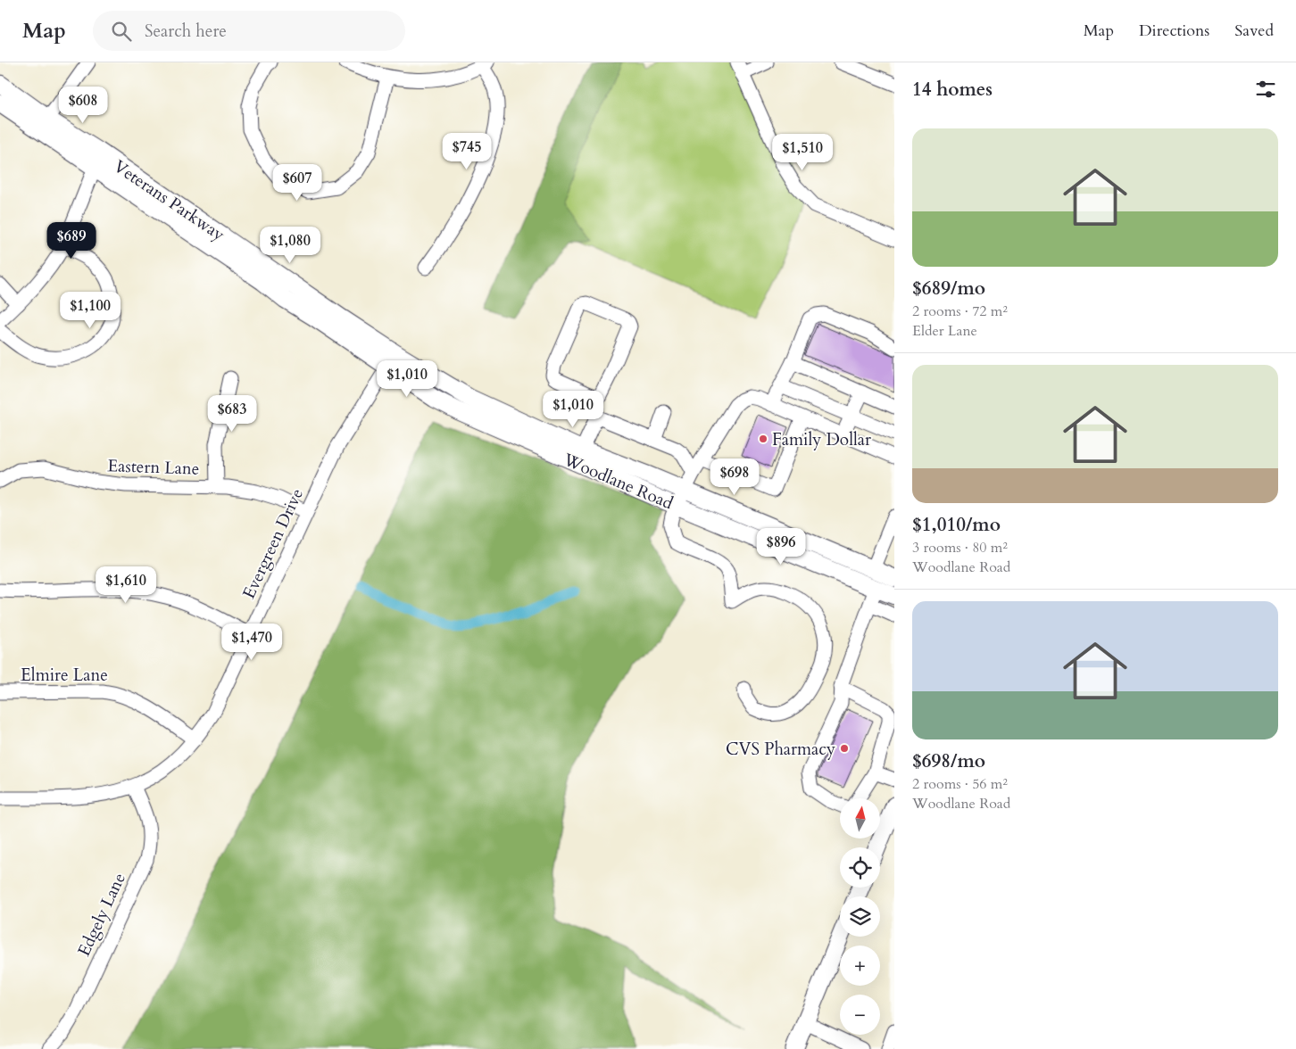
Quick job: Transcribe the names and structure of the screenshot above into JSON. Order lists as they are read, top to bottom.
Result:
{
  "streets": {
    "main road": ["Veterans Parkway", "Woodlane Road"],
    "street": [
      "Eastern Lane",
      "Evergreen Drive",
      "Elmire Lane",
      "Edgely Lane"
    ]
  },
  "crossings": [
    ["Veterans Parkway", "Woodlane Road"],
    ["Veterans Parkway", "Evergreen Drive"],
    ["Eastern Lane", "Evergreen Drive"],
    ["Evergreen Drive", "Elmire Lane"],
    ["Evergreen Drive", "Edgely Lane"]
  ],
  "places": ["Family Dollar", "CVS Pharmacy"],
  "north": "top",
  "page": {
    "header": "Map",
    "search": "Search here",
    "nav": ["Map", "Directions", "Saved"],
    "heading": "14 homes",
    "price": [
      "$608",
      "$745",
      "$1,510",
      "$607",
      "$689",
      "$1,080",
      "$1,100",
      "$1,010",
      "$1,010",
      "$683",
      "$698",
      "$896",
      "$1,610",
      "$1,470"
    ],
    "list": [
      {
        "name": "$689/mo",
        "note": "2 rooms · 72 m² · Elder Lane"
      },
      {
        "name": "$1,010/mo",
        "note": "3 rooms · 80 m² · Woodlane Road"
      },
      {
        "name": "$698/mo",
        "note": "2 rooms · 56 m² · Woodlane Road"
      }
    ],
    "map_buttons": ["+", "−"]
  }
}
